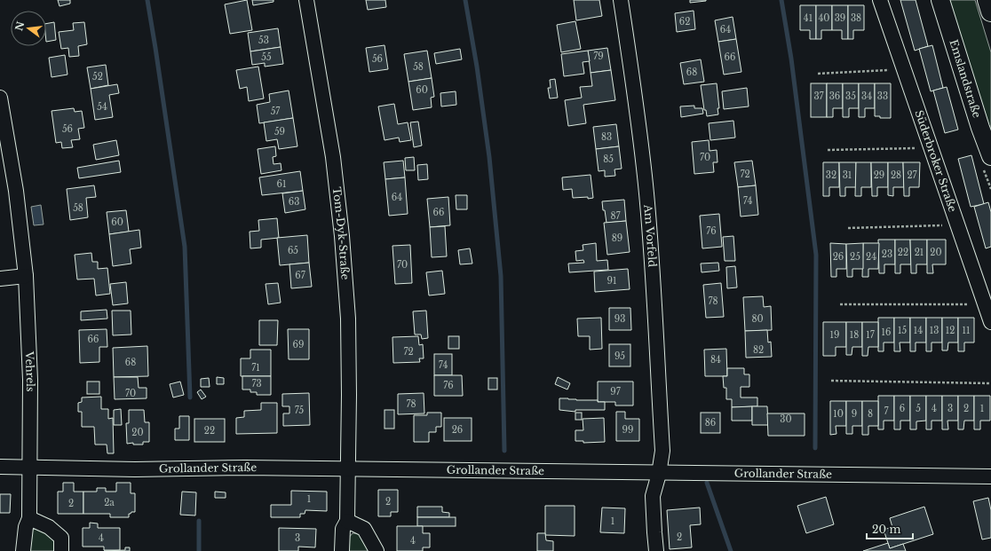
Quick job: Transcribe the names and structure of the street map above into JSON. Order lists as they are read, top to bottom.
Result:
{
  "streets": {
    "street": [
      "Emslandstraße",
      "Süderbroker Straße",
      "Tom-Dyk-Straße",
      "Am Vorfeld",
      "Vehrels",
      "Grollander Straße"
    ]
  },
  "crossings": [
    ["Tom-Dyk-Straße", "Grollander Straße"],
    ["Am Vorfeld", "Grollander Straße"],
    ["Vehrels", "Grollander Straße"]
  ],
  "house_numbers": [
    "41",
    "40",
    "39",
    "38",
    "62",
    "64",
    "53",
    "79",
    "55",
    "66",
    "56",
    "58",
    "68",
    "52",
    "60",
    "37",
    "36",
    "35",
    "34",
    "33",
    "54",
    "57",
    "56",
    "59",
    "83",
    "70",
    "85",
    "72",
    "32",
    "31",
    "29",
    "28",
    "27",
    "61",
    "64",
    "74",
    "63",
    "58",
    "66",
    "87",
    "60",
    "76",
    "89",
    "65",
    "22",
    "21",
    "20",
    "23",
    "26",
    "25",
    "24",
    "70",
    "67",
    "91",
    "78",
    "93",
    "80",
    "15",
    "14",
    "13",
    "12",
    "11",
    "16",
    "19",
    "18",
    "17",
    "66",
    "69",
    "82",
    "72",
    "95",
    "84",
    "68",
    "74",
    "71",
    "73",
    "76",
    "97",
    "70",
    "78",
    "6",
    "5",
    "4",
    "3",
    "2",
    "1",
    "75",
    "7",
    "10",
    "9",
    "8",
    "30",
    "86",
    "26",
    "99",
    "22",
    "20",
    "1",
    "2",
    "2a",
    "2",
    "1",
    "2",
    "4",
    "3",
    "4"
  ],
  "scale_bar": "20 m",
  "north": "left"
}
